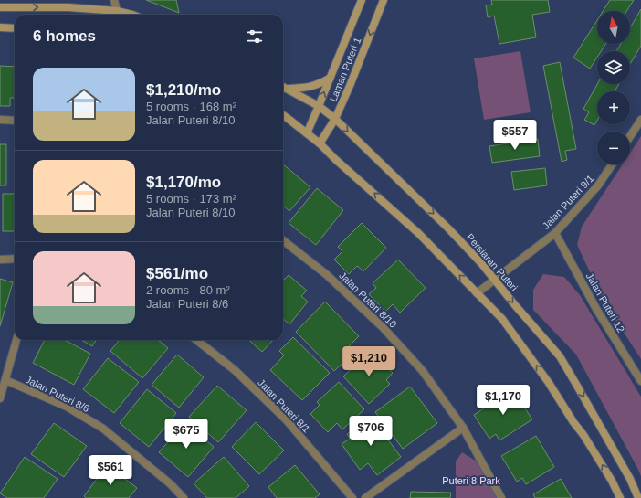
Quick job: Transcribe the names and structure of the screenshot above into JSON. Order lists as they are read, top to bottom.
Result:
{
  "streets": {
    "main road": ["Laman Puteri 1", "Persiaran Puteri"],
    "street": [
      "Jalan Puteri 9/1",
      "Jalan Puteri 8/10",
      "Jalan Puteri 12",
      "Jalan Puteri 8/6",
      "Jalan Puteri 8/1"
    ]
  },
  "crossings": [
    ["Laman Puteri 1", "Persiaran Puteri"],
    ["Jalan Puteri 9/1", "Persiaran Puteri"],
    ["Jalan Puteri 9/1", "Jalan Puteri 12"]
  ],
  "parks": ["Puteri 8 Park"],
  "north": "top",
  "page": {
    "map_buttons": ["+", "−"],
    "heading": "6 homes",
    "list": [
      {
        "name": "$1,210/mo",
        "note": "5 rooms · 168 m² · Jalan Puteri 8/10"
      },
      {
        "name": "$1,170/mo",
        "note": "5 rooms · 173 m² · Jalan Puteri 8/10"
      },
      {
        "name": "$561/mo",
        "note": "2 rooms · 80 m² · Jalan Puteri 8/6"
      }
    ],
    "price": [
      "$557",
      "$1,210",
      "$1,170",
      "$706",
      "$675",
      "$561"
    ]
  }
}
